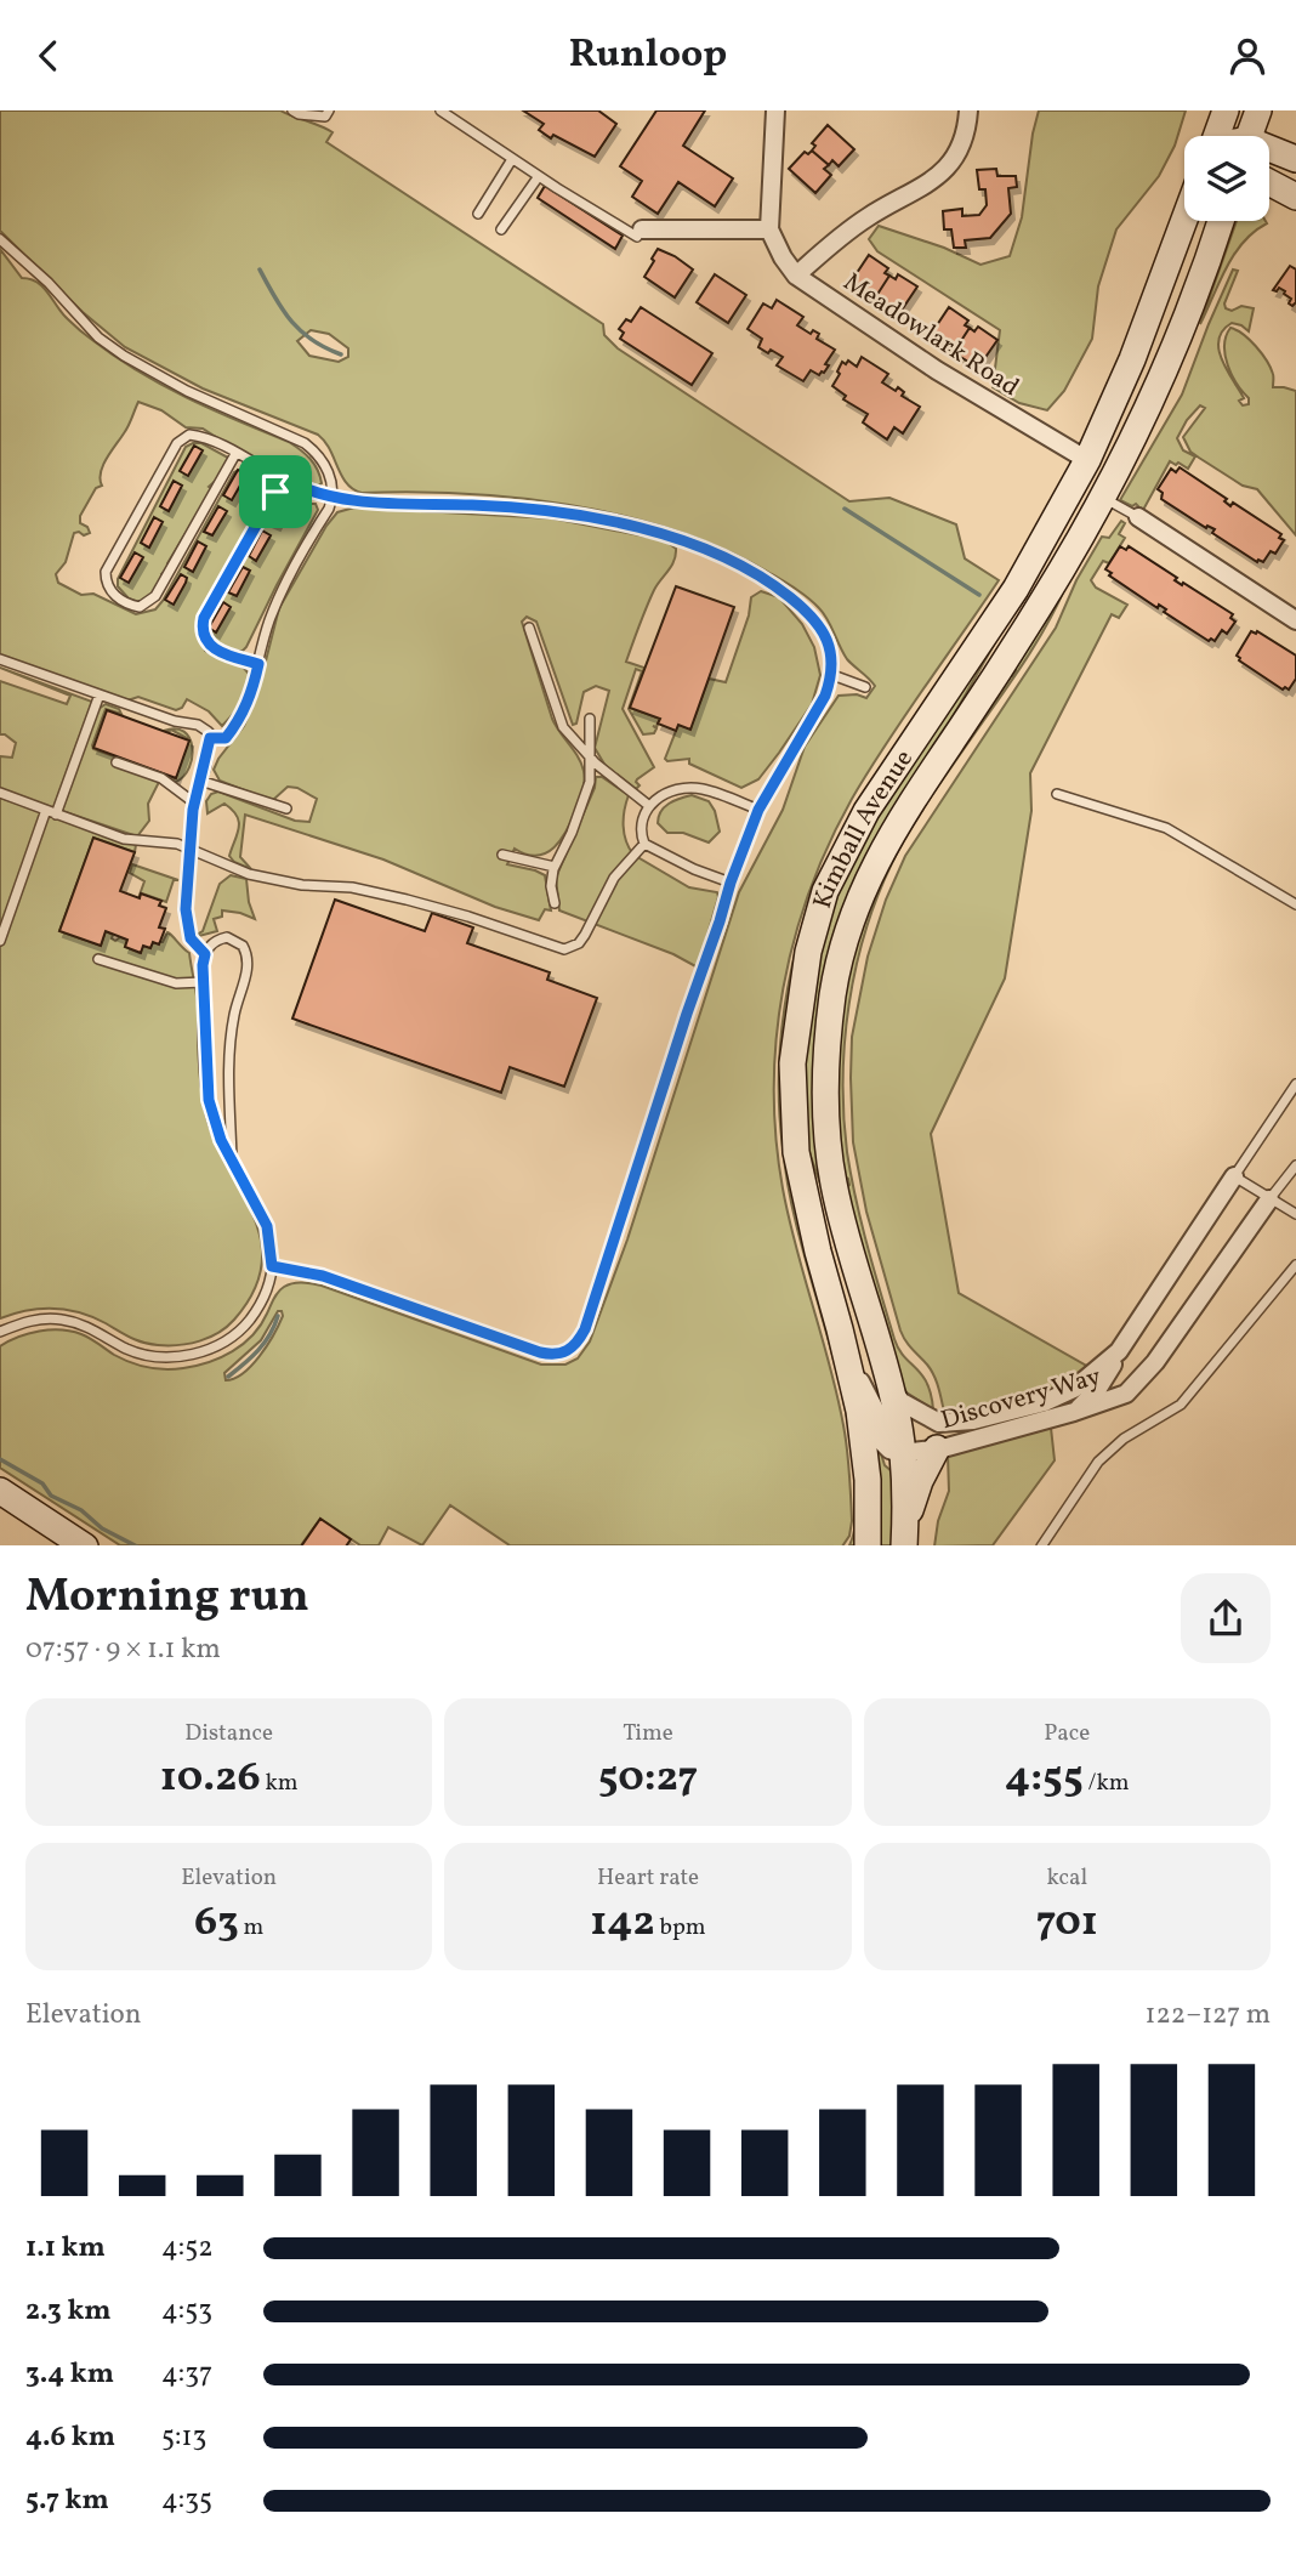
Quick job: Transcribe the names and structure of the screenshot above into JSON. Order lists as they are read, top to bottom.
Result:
{
  "streets": {
    "main road": ["Kimball Avenue"],
    "street": ["Meadowlark Road", "Discovery Way"]
  },
  "crossings": [
    ["Meadowlark Road", "Kimball Avenue"],
    ["Kimball Avenue", "Discovery Way"]
  ],
  "page": {
    "header": "Runloop",
    "heading": ["Morning run", "07:57 · 9 × 1.1 km"],
    "stats": [
      ["Distance", "10.26 km"],
      ["Time", "50:27"],
      ["Pace", "4:55 /km"],
      ["Elevation", "63 m"],
      ["Heart rate", "142 bpm"],
      ["kcal", "701"]
    ],
    "chart": ["Elevation", "122–127 m"],
    "list": [
      {
        "name": "1.1 km",
        "note": "4:52"
      },
      {
        "name": "2.3 km",
        "note": "4:53"
      },
      {
        "name": "3.4 km",
        "note": "4:37"
      },
      {
        "name": "4.6 km",
        "note": "5:13"
      },
      {
        "name": "5.7 km",
        "note": "4:35"
      }
    ]
  }
}
